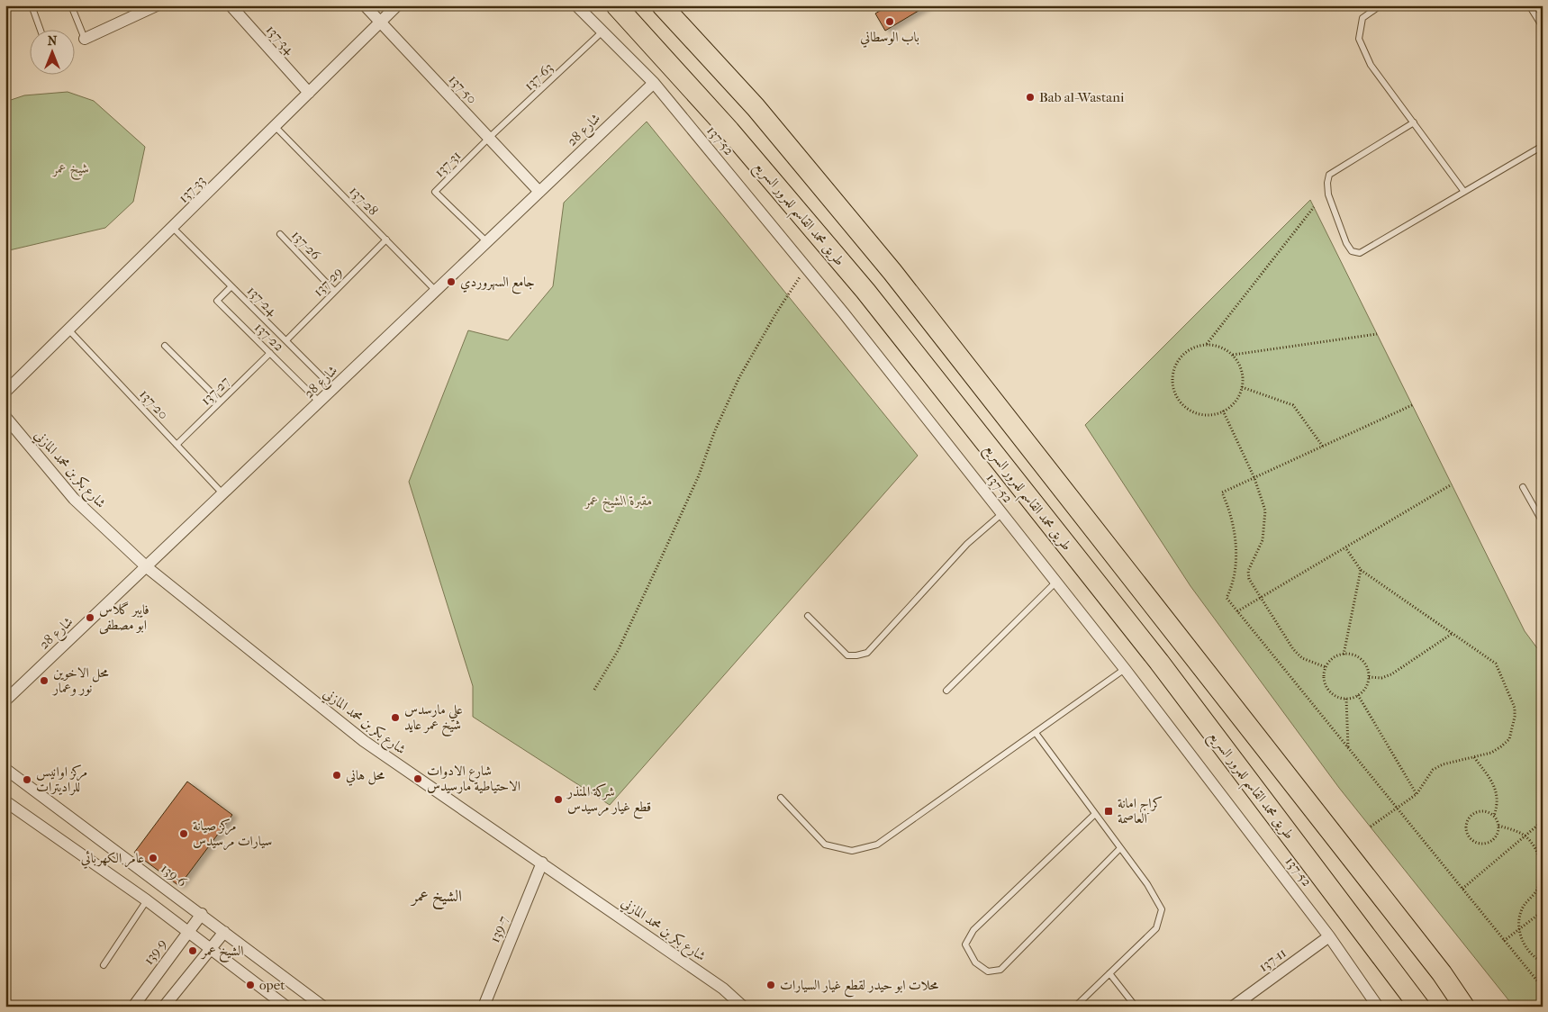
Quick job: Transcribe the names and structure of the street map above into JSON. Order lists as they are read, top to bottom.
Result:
{
  "streets": {
    "highway": ["طريق محمد القاسم للمرور السريع"],
    "street": [
      "137-34",
      "137-50",
      "شارع 28",
      "137-52",
      "137-33",
      "شارع بكر بن محمد المازني",
      "139-6",
      "139-7",
      "139-9",
      "137-11"
    ],
    "lane": [
      "137-63",
      "137-31",
      "137-28",
      "137-26",
      "137-29",
      "137-24",
      "137-22",
      "137-27",
      "137-20"
    ]
  },
  "crossings": [
    ["137-34", "137-33"],
    ["137-63", "137-50"],
    ["137-63", "137-52"],
    ["137-63", "137-31"],
    ["137-50", "شارع 28"],
    ["137-50", "137-31"],
    ["137-50", "137-33"],
    ["شارع 28", "137-52"],
    ["شارع 28", "137-31"],
    ["شارع 28", "137-28"],
    ["شارع 28", "137-24"],
    ["شارع 28", "137-22"],
    ["شارع 28", "137-20"],
    ["شارع 28", "شارع بكر بن محمد المازني"],
    ["137-52", "137-11"],
    ["137-33", "137-28"],
    ["137-33", "137-24"],
    ["137-33", "137-20"],
    ["137-28", "137-29"],
    ["137-26", "137-29"],
    ["137-29", "137-24"],
    ["137-24", "137-22"],
    ["137-22", "137-27"],
    ["137-27", "137-20"],
    ["شارع بكر بن محمد المازني", "139-7"],
    ["139-6", "139-9"]
  ],
  "districts": ["الشيخ عمر"],
  "parks": ["شيخ عمر", "مقبرة الشيخ عمر"],
  "places": {
    "other": [
      "باب الوسطاني",
      "Bab al-Wastani",
      "جامع السهروردي",
      "فايبر گلاس ابو مصطفى",
      "محل الاخوين نور وعمار",
      "علي مارسدس شيخ عمر عايد",
      "محل هاني",
      "شارع الادوات الاحتياطية مارسيدس",
      "مركز اوانيس للراديترات",
      "شركة المنذر قطع غيار مرسيدس",
      "مركز صيانة سيارات مرسيدس",
      "عامر الكهربائي",
      "الشيخ عمر",
      "opet",
      "محلات ابو حيدر لقطع غيار السيارات"
    ],
    "transit": ["كراج امانة العاصمة"]
  },
  "north": "top"
}
